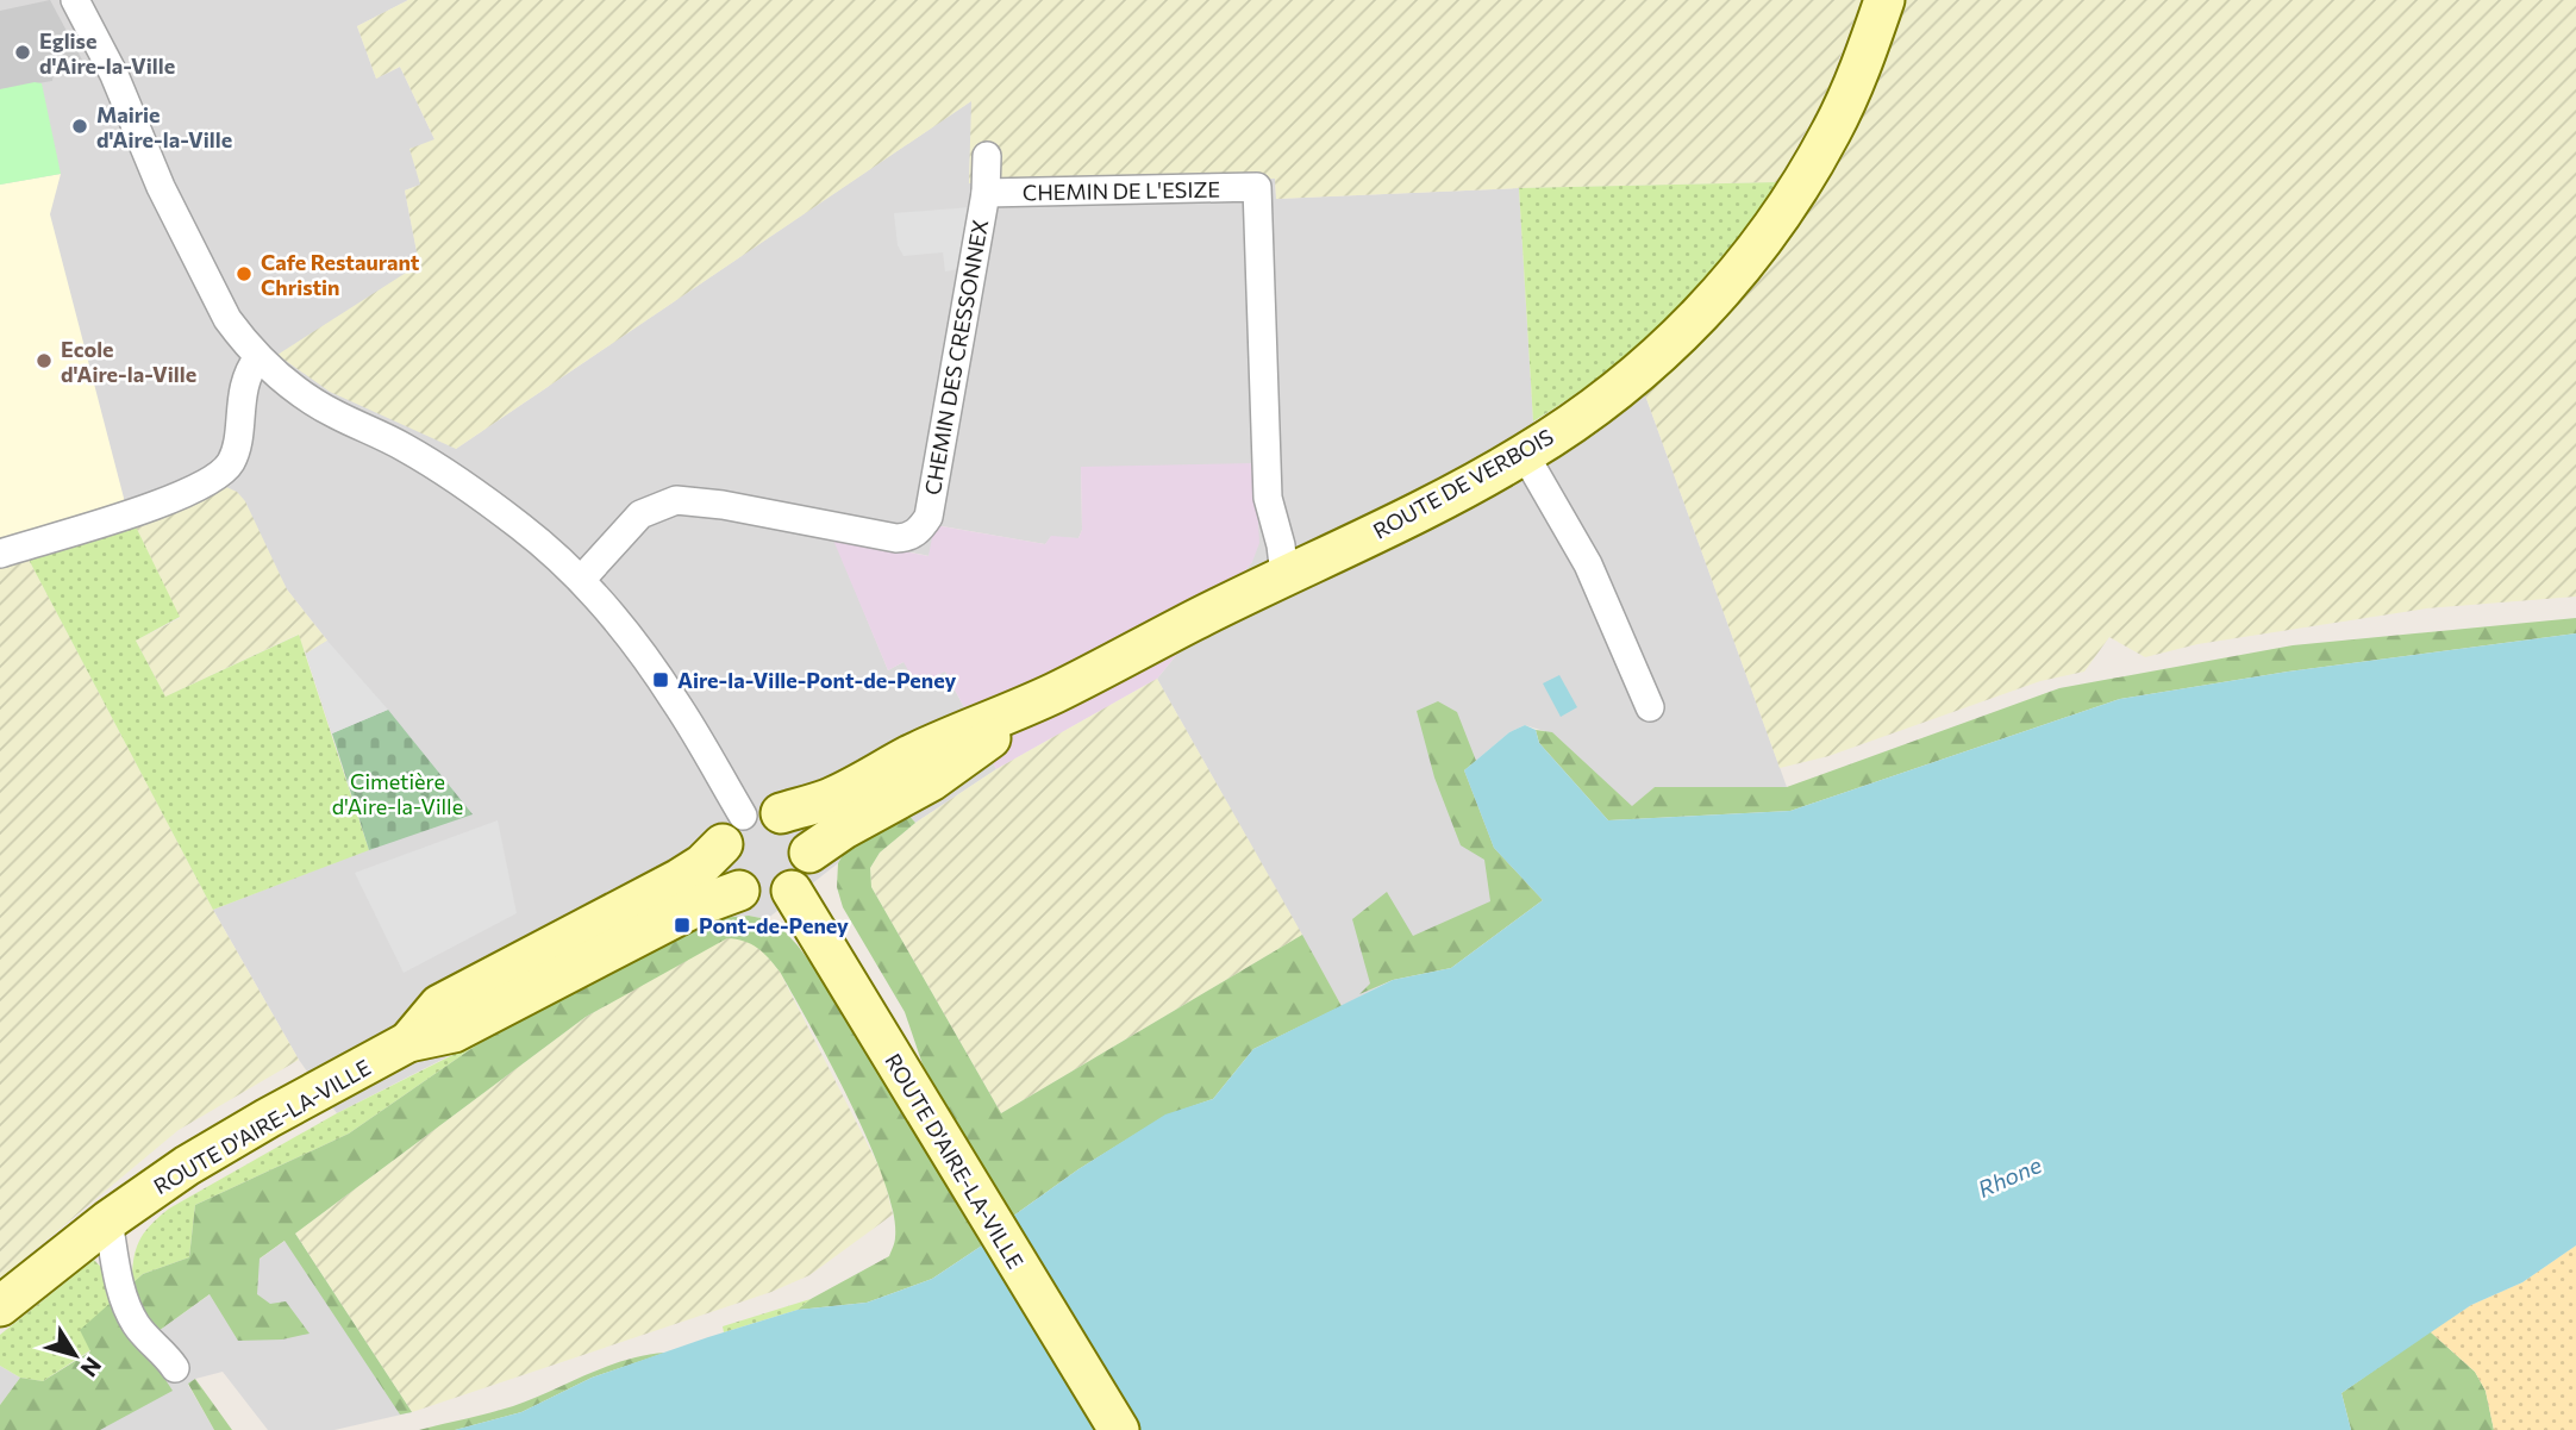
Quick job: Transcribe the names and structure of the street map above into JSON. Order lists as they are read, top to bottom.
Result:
{
  "streets": {
    "main road": ["ROUTE DE VERBOIS", "ROUTE D'AIRE-LA-VILLE"],
    "street": ["CHEMIN DE L'ESIZE", "CHEMIN DES CRESSONNEX"]
  },
  "crossings": [
    ["CHEMIN DE L'ESIZE", "CHEMIN DES CRESSONNEX"],
    ["CHEMIN DE L'ESIZE", "ROUTE DE VERBOIS"],
    ["ROUTE DE VERBOIS", "ROUTE D'AIRE-LA-VILLE"]
  ],
  "water": ["Rhone"],
  "parks": ["Cimetière d'Aire-la-Ville"],
  "places": {
    "other": [
      "Eglise d'Aire-la-Ville",
      "Mairie d'Aire-la-Ville",
      "Cafe Restaurant Christin",
      "Ecole d'Aire-la-Ville"
    ],
    "transit": ["Aire-la-Ville-Pont-de-Peney", "Pont-de-Peney"]
  },
  "north": "bottom right"
}
